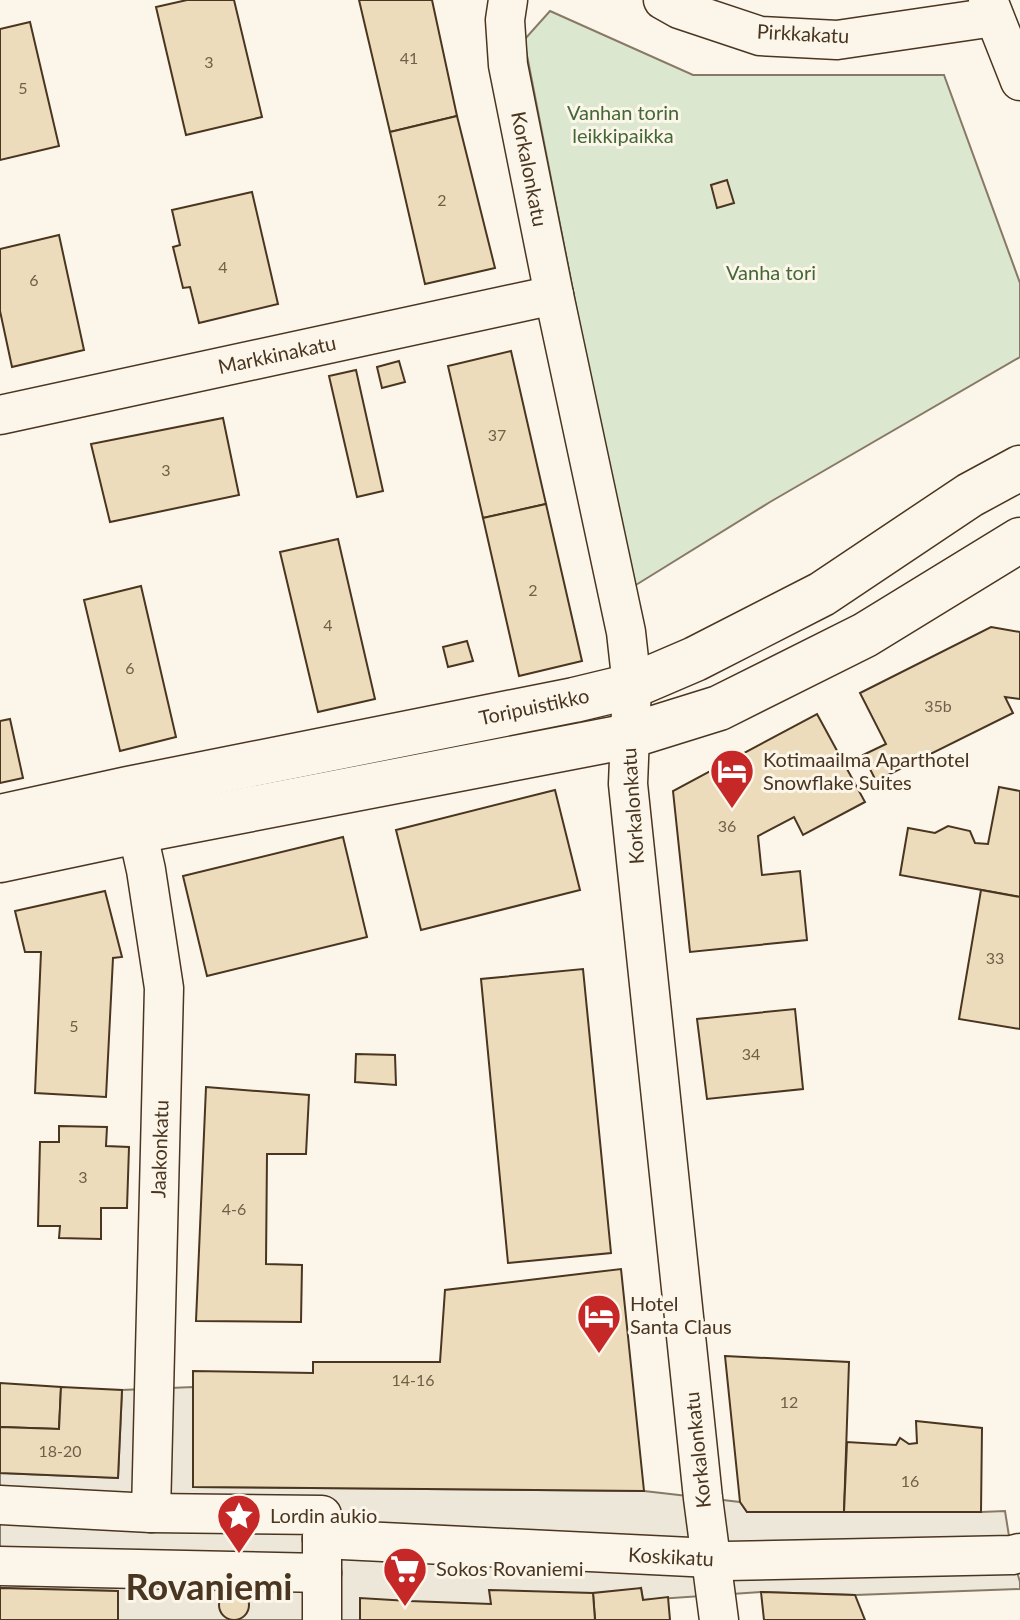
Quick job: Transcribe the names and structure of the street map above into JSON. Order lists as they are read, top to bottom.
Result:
{
  "streets": {
    "main road": ["Toripuistikko"],
    "street": [
      "Pirkkakatu",
      "Korkalonkatu",
      "Markkinakatu",
      "Jaakonkatu",
      "Koskikatu"
    ]
  },
  "crossings": [
    ["Korkalonkatu", "Markkinakatu"],
    ["Korkalonkatu", "Toripuistikko"],
    ["Korkalonkatu", "Koskikatu"],
    ["Toripuistikko", "Jaakonkatu"],
    ["Jaakonkatu", "Koskikatu"]
  ],
  "districts": ["Rovaniemi"],
  "parks": ["Vanhan torin leikkipaikka", "Vanha tori"],
  "places": {
    "hotel": ["Kotimaailma Aparthotel Snowflake Suites", "Hotel Santa Claus"],
    "place": ["Lordin aukio"],
    "supermarket": ["Sokos Rovaniemi"]
  },
  "house_numbers": [
    "41",
    "3",
    "5",
    "2",
    "4",
    "6",
    "37",
    "3",
    "2",
    "4",
    "6",
    "35b",
    "36",
    "33",
    "5",
    "34",
    "3",
    "4-6",
    "14-16",
    "12",
    "18-20",
    "16"
  ]
}
